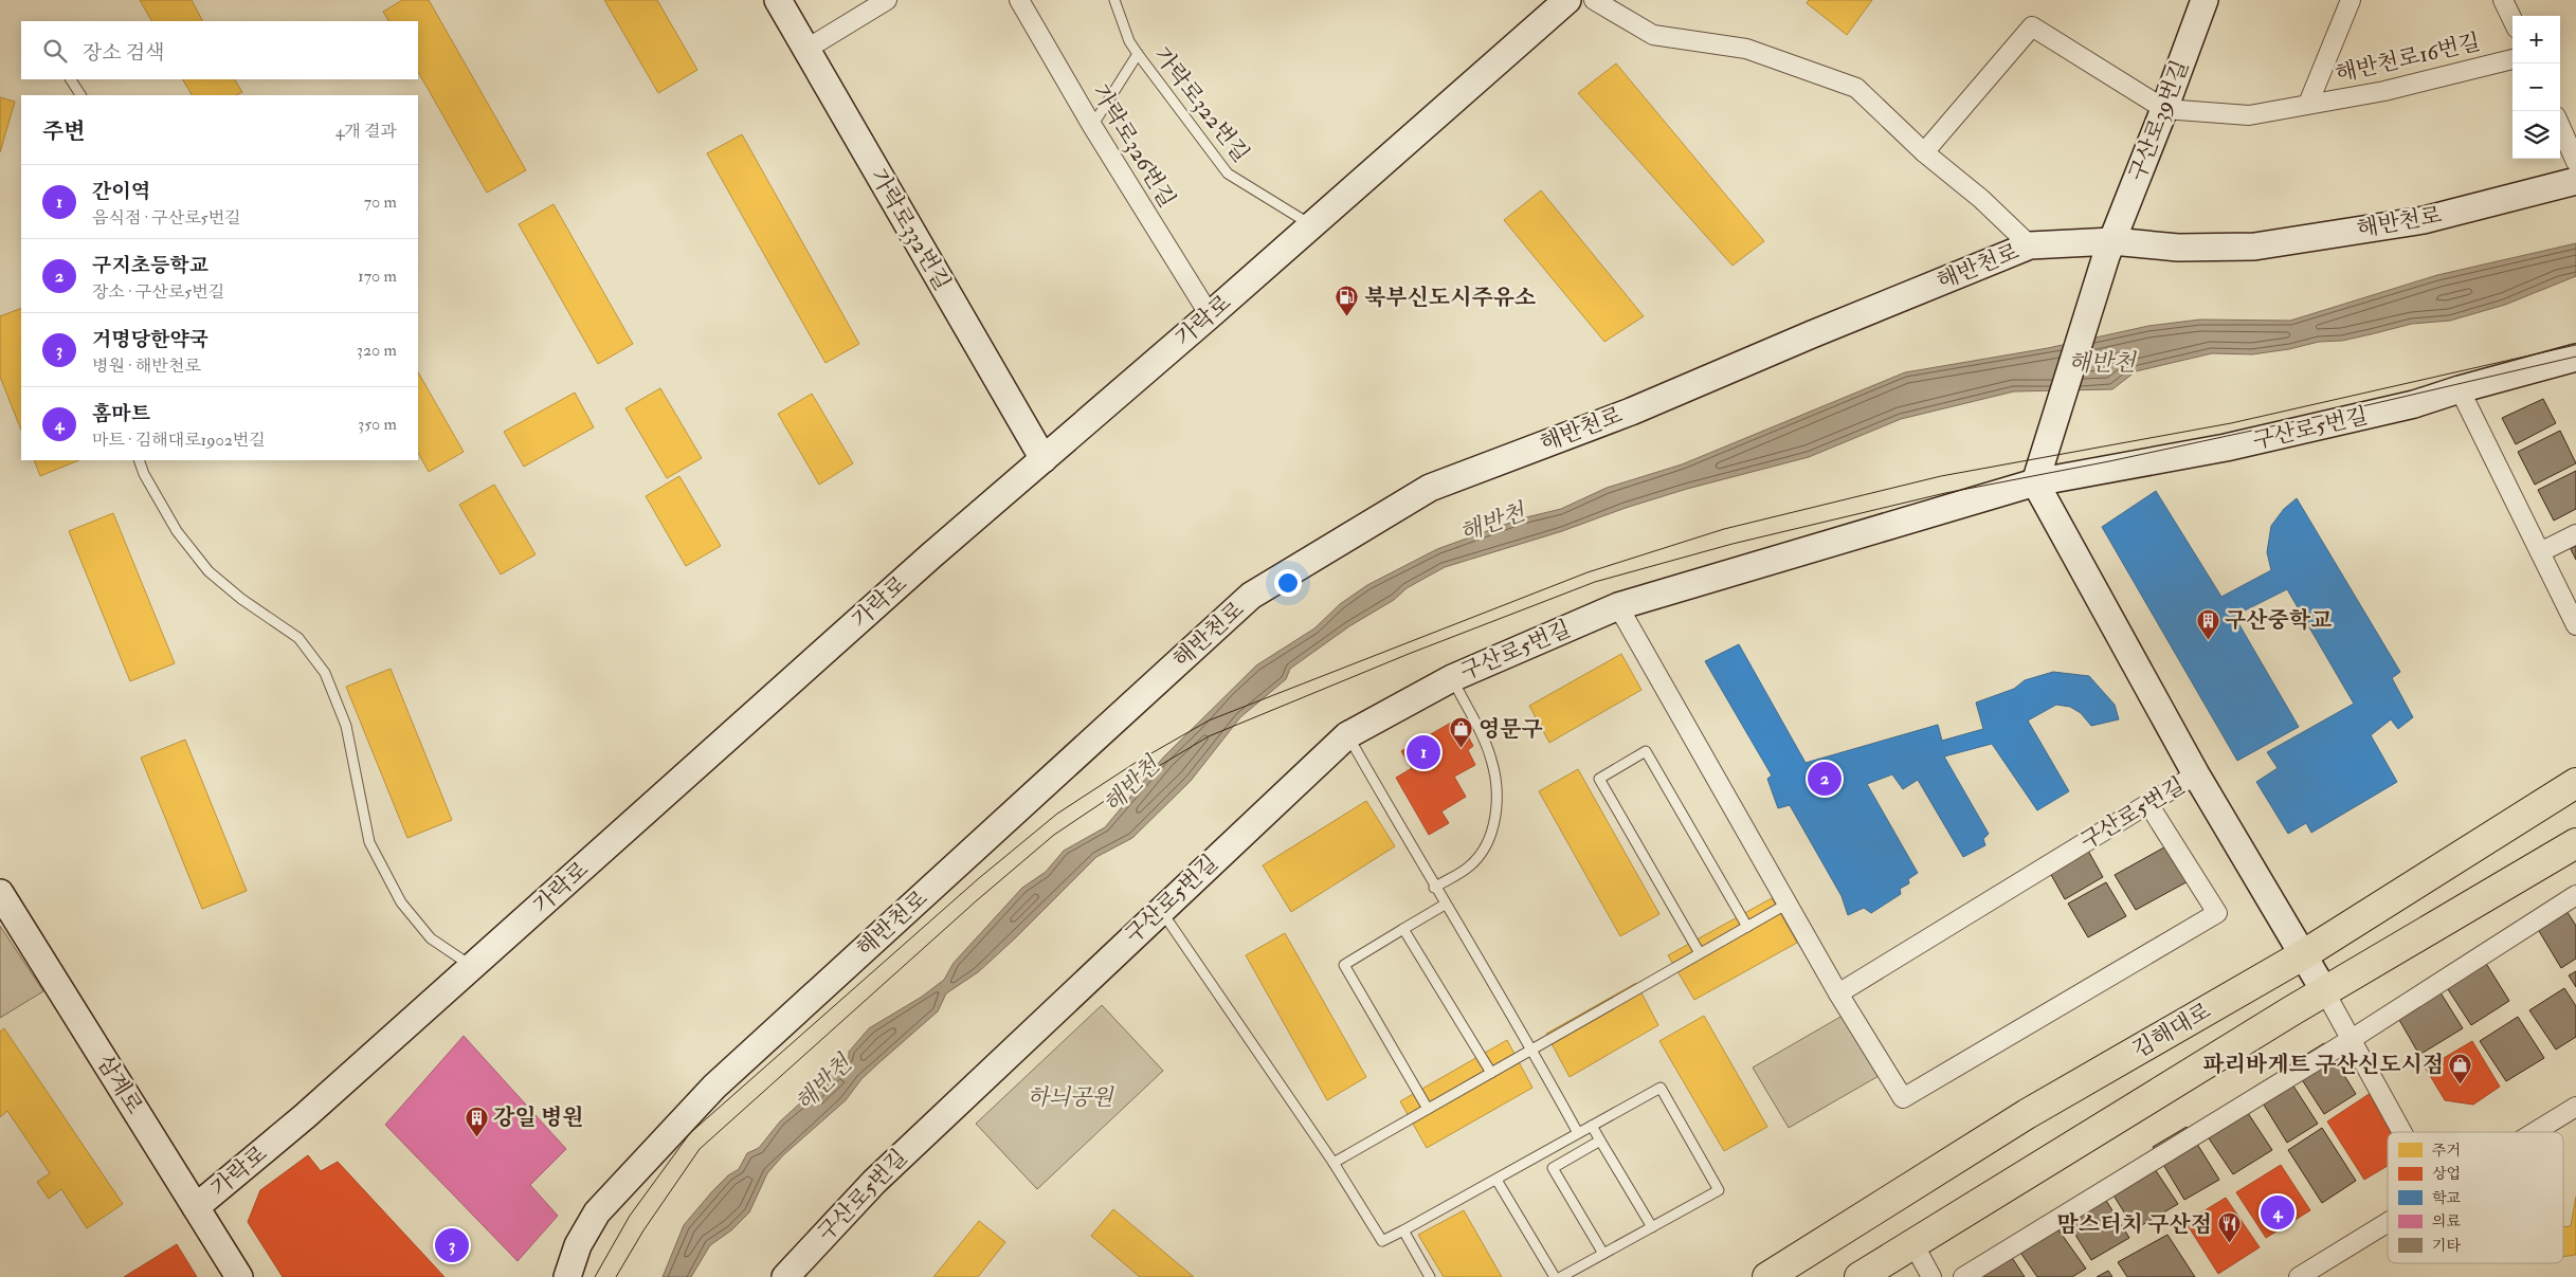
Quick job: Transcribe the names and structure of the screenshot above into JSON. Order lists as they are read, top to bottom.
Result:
{
  "streets": {
    "main road": ["김해대로"],
    "street": [
      "해반천로16번길",
      "구산로39번길",
      "가락로326번길",
      "해반천로",
      "가락로332번길",
      "가락로",
      "구산로5번길",
      "삼계로"
    ],
    "lane": ["가락로322번길"]
  },
  "crossings": [
    ["해반천로16번길", "구산로39번길"],
    ["가락로322번길", "가락로"],
    ["구산로39번길", "해반천로"],
    ["구산로39번길", "구산로5번길"],
    ["가락로326번길", "가락로"],
    ["가락로332번길", "가락로"],
    ["가락로", "삼계로"]
  ],
  "water": ["해반천"],
  "parks": ["하늬공원"],
  "places": {
    "fuel station": ["북부신도시주유소"],
    "building": ["구산중학교", "강일 병원"],
    "shop": ["영문구", "파리바게트 구산신도시점"],
    "restaurant": ["맘스터치 구산점"]
  },
  "legend": [
    "주거",
    "상업",
    "학교",
    "의료",
    "기타"
  ],
  "page": {
    "map_buttons": ["+", "−"],
    "search": "장소 검색",
    "heading": ["주변", "4개 결과"],
    "list": [
      {
        "mark": "1",
        "name": "간이역",
        "note": "음식점 · 구산로5번길",
        "value": "70 m"
      },
      {
        "mark": "2",
        "name": "구지초등학교",
        "note": "장소 · 구산로5번길",
        "value": "170 m"
      },
      {
        "mark": "3",
        "name": "거명당한약국",
        "note": "병원 · 해반천로",
        "value": "320 m"
      },
      {
        "mark": "4",
        "name": "홈마트",
        "note": "마트 · 김해대로1902번길",
        "value": "350 m"
      }
    ],
    "pins": [
      "1",
      "2",
      "4",
      "3"
    ]
  }
}
